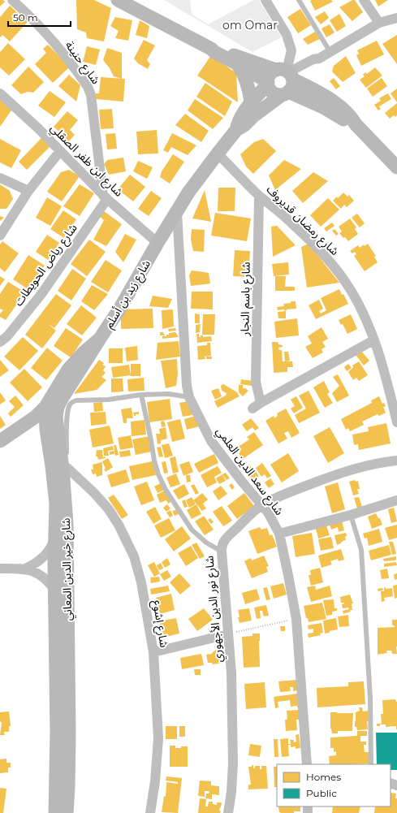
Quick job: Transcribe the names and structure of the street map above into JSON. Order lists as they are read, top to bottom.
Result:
{
  "streets": {
    "street": [
      "شارع حنينة",
      "شارع ابن ظفر الصقلي",
      "شارع رمضان قديروف",
      "شارع رياض الحويطات",
      "شارع زيد بن أسلم",
      "شارع باسم النجار",
      "شارع سعد الدين العلمي",
      "شارع خير الدين المعاني",
      "شارع نور الدين الأجهوري",
      "شارع إشوع"
    ]
  },
  "crossings": [
    ["شارع حنينة", "شارع ابن ظفر الصقلي"],
    ["شارع حنينة", "شارع رياض الحويطات"],
    ["شارع ابن ظفر الصقلي", "شارع رياض الحويطات"],
    ["شارع ابن ظفر الصقلي", "شارع زيد بن أسلم"],
    ["شارع رمضان قديروف", "شارع زيد بن أسلم"],
    ["شارع رمضان قديروف", "شارع باسم النجار"],
    ["شارع زيد بن أسلم", "شارع سعد الدين العلمي"],
    ["شارع زيد بن أسلم", "شارع خير الدين المعاني"],
    ["شارع سعد الدين العلمي", "شارع نور الدين الأجهوري"],
    ["شارع خير الدين المعاني", "شارع إشوع"]
  ],
  "parks": ["om Omar"],
  "legend": ["Homes", "Public"],
  "scale_bar": "50 m"
}
